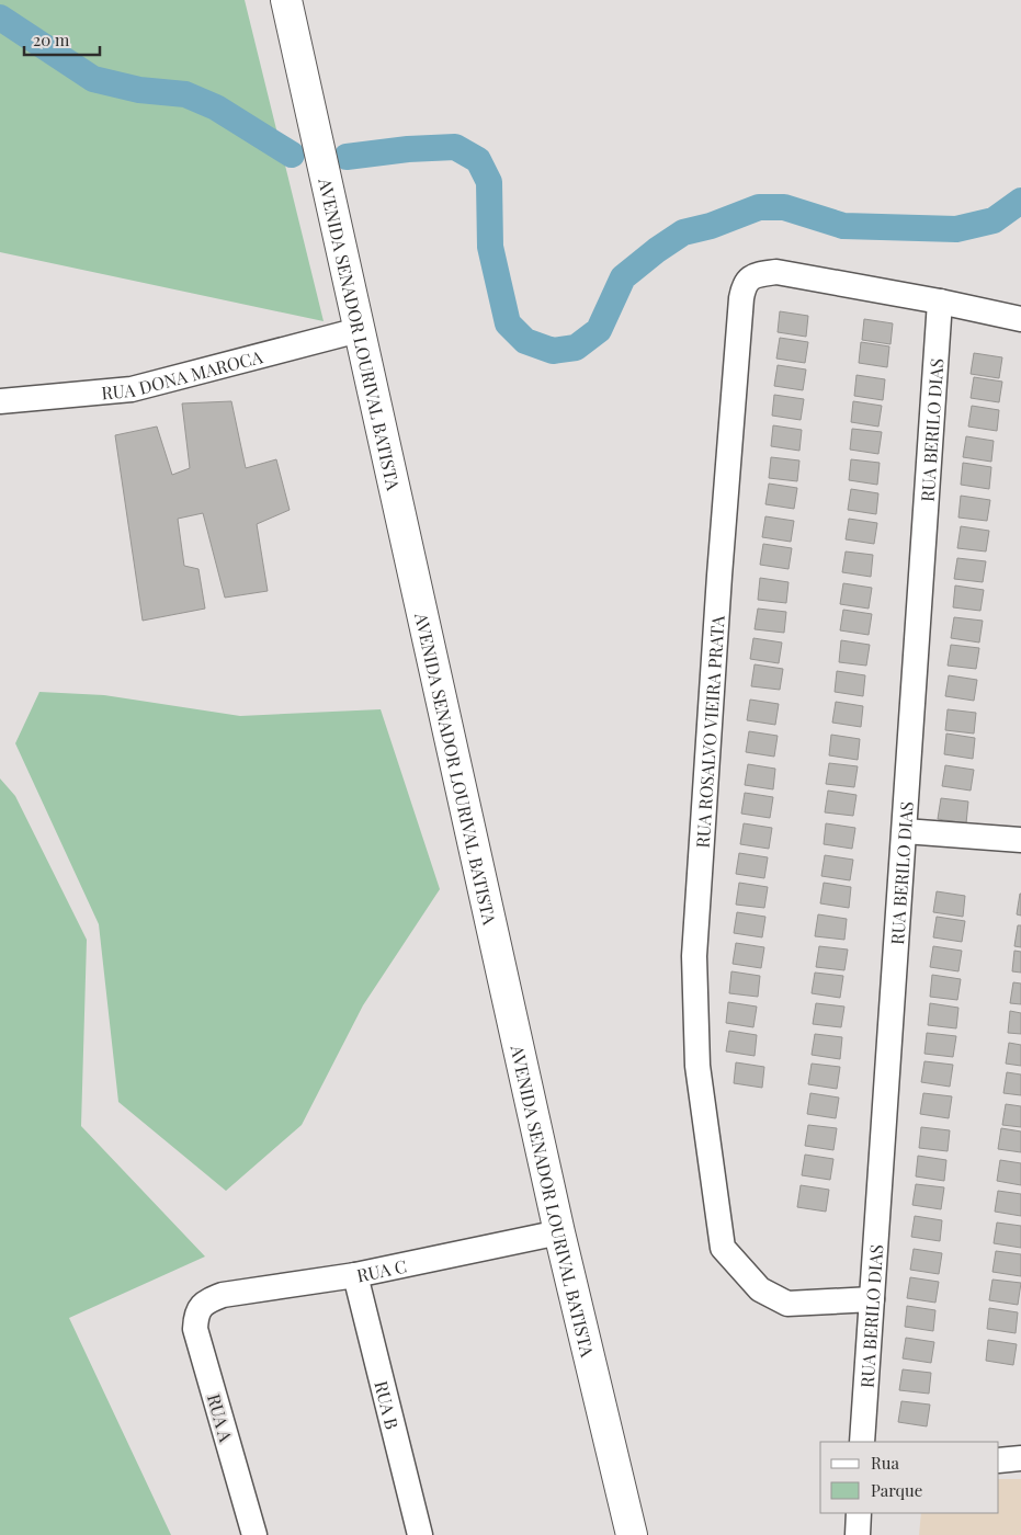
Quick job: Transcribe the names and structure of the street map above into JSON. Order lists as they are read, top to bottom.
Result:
{
  "streets": {
    "street": [
      "AVENIDA SENADOR LOURIVAL BATISTA",
      "RUA DONA MAROCA",
      "RUA BERILO DIAS",
      "RUA ROSALVO VIEIRA PRATA",
      "RUA C",
      "RUA B",
      "RUA A"
    ]
  },
  "crossings": [
    ["AVENIDA SENADOR LOURIVAL BATISTA", "RUA DONA MAROCA"],
    ["AVENIDA SENADOR LOURIVAL BATISTA", "RUA C"],
    ["RUA BERILO DIAS", "RUA ROSALVO VIEIRA PRATA"],
    ["RUA C", "RUA B"],
    ["RUA C", "RUA A"]
  ],
  "legend": ["Rua", "Parque"],
  "scale_bar": "20 m"
}
